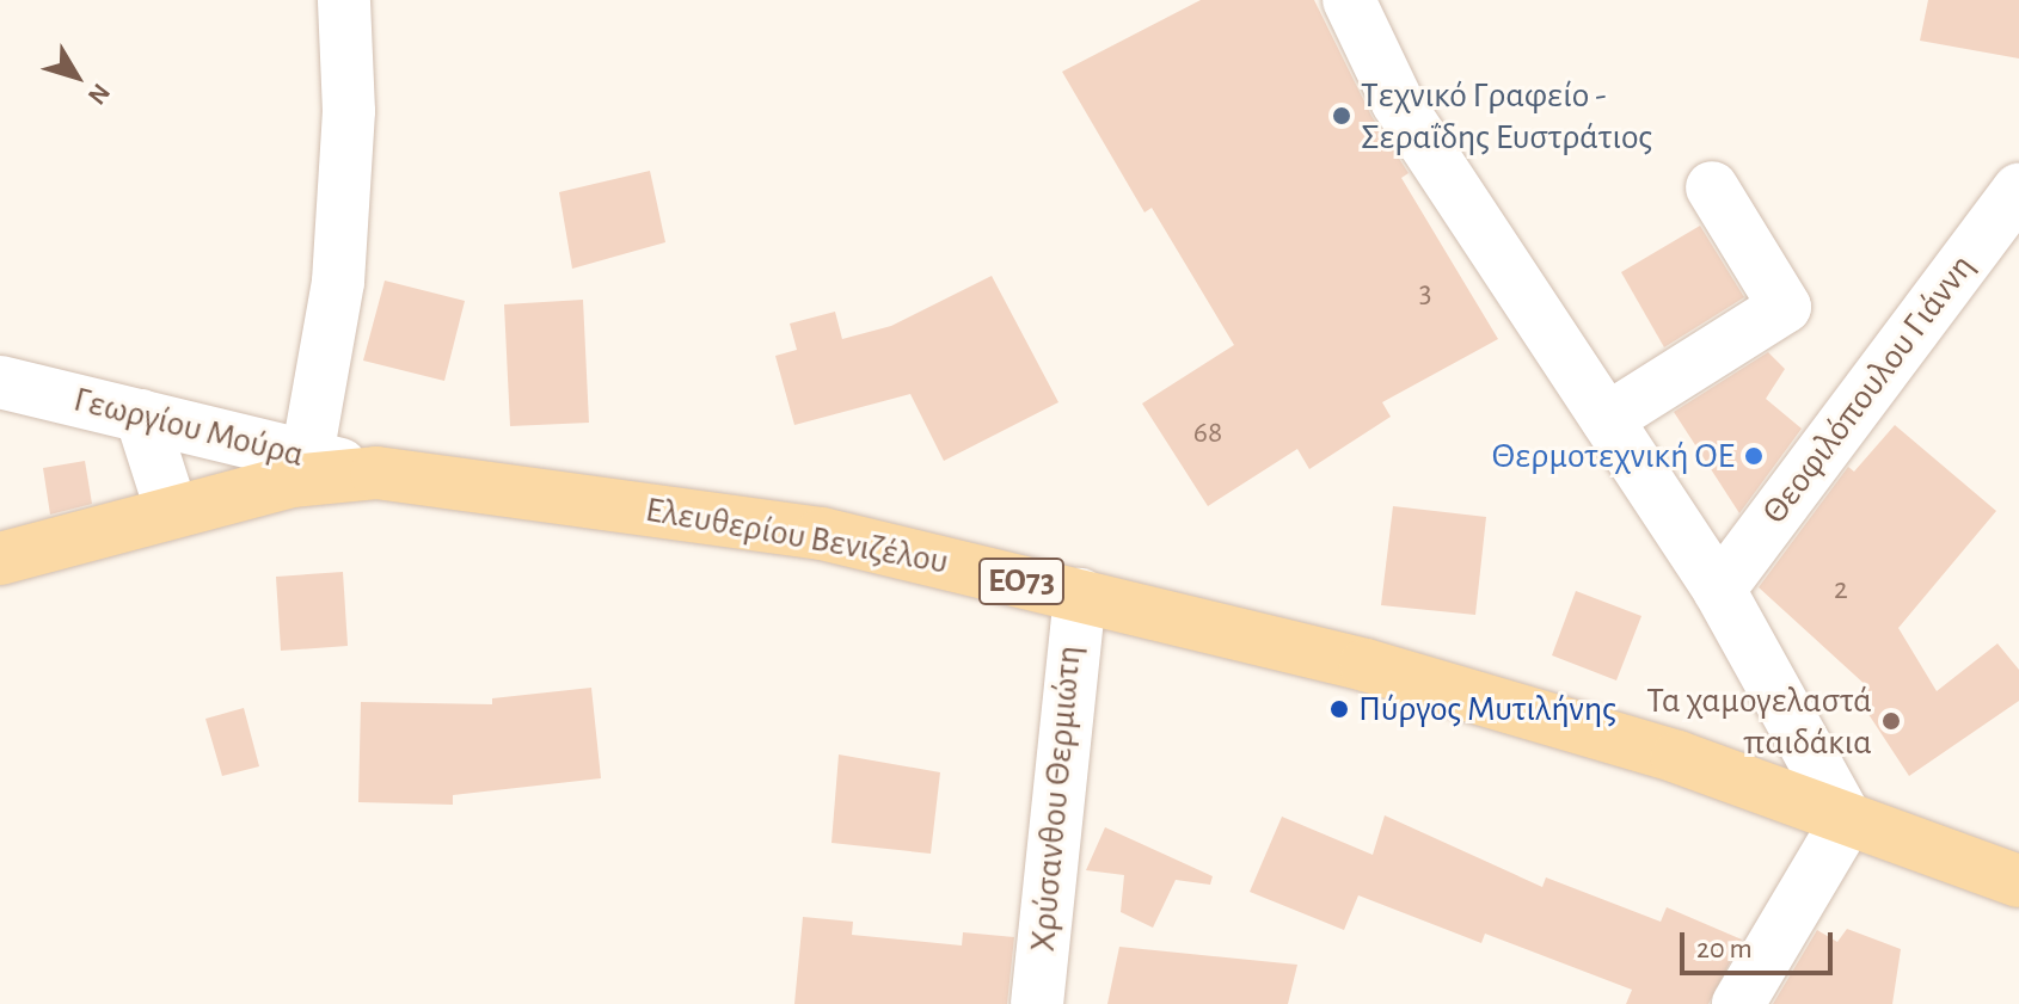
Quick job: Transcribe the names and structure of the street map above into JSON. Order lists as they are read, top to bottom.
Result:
{
  "streets": {
    "main road": ["Ελευθερίου Βενιζέλου", "ΕΟ73"],
    "street": ["Θεοφιλόπουλου Γιάννη", "Γεωργίου Μούρα", "Χρύσανθου Θερμιώτη"]
  },
  "crossings": [
    ["Γεωργίου Μούρα", "Ελευθερίου Βενιζέλου"],
    ["Ελευθερίου Βενιζέλου", "Χρύσανθου Θερμιώτη"]
  ],
  "places": [
    "Τεχνικό Γραφείο - Σεραΐδης Ευστράτιος",
    "Θερμοτεχνική ΟΕ",
    "Πύργος Μυτιλήνης",
    "Τα χαμογελαστά παιδάκια"
  ],
  "house_numbers": ["3", "68", "2"],
  "scale_bar": "20 m",
  "north": "bottom right"
}
